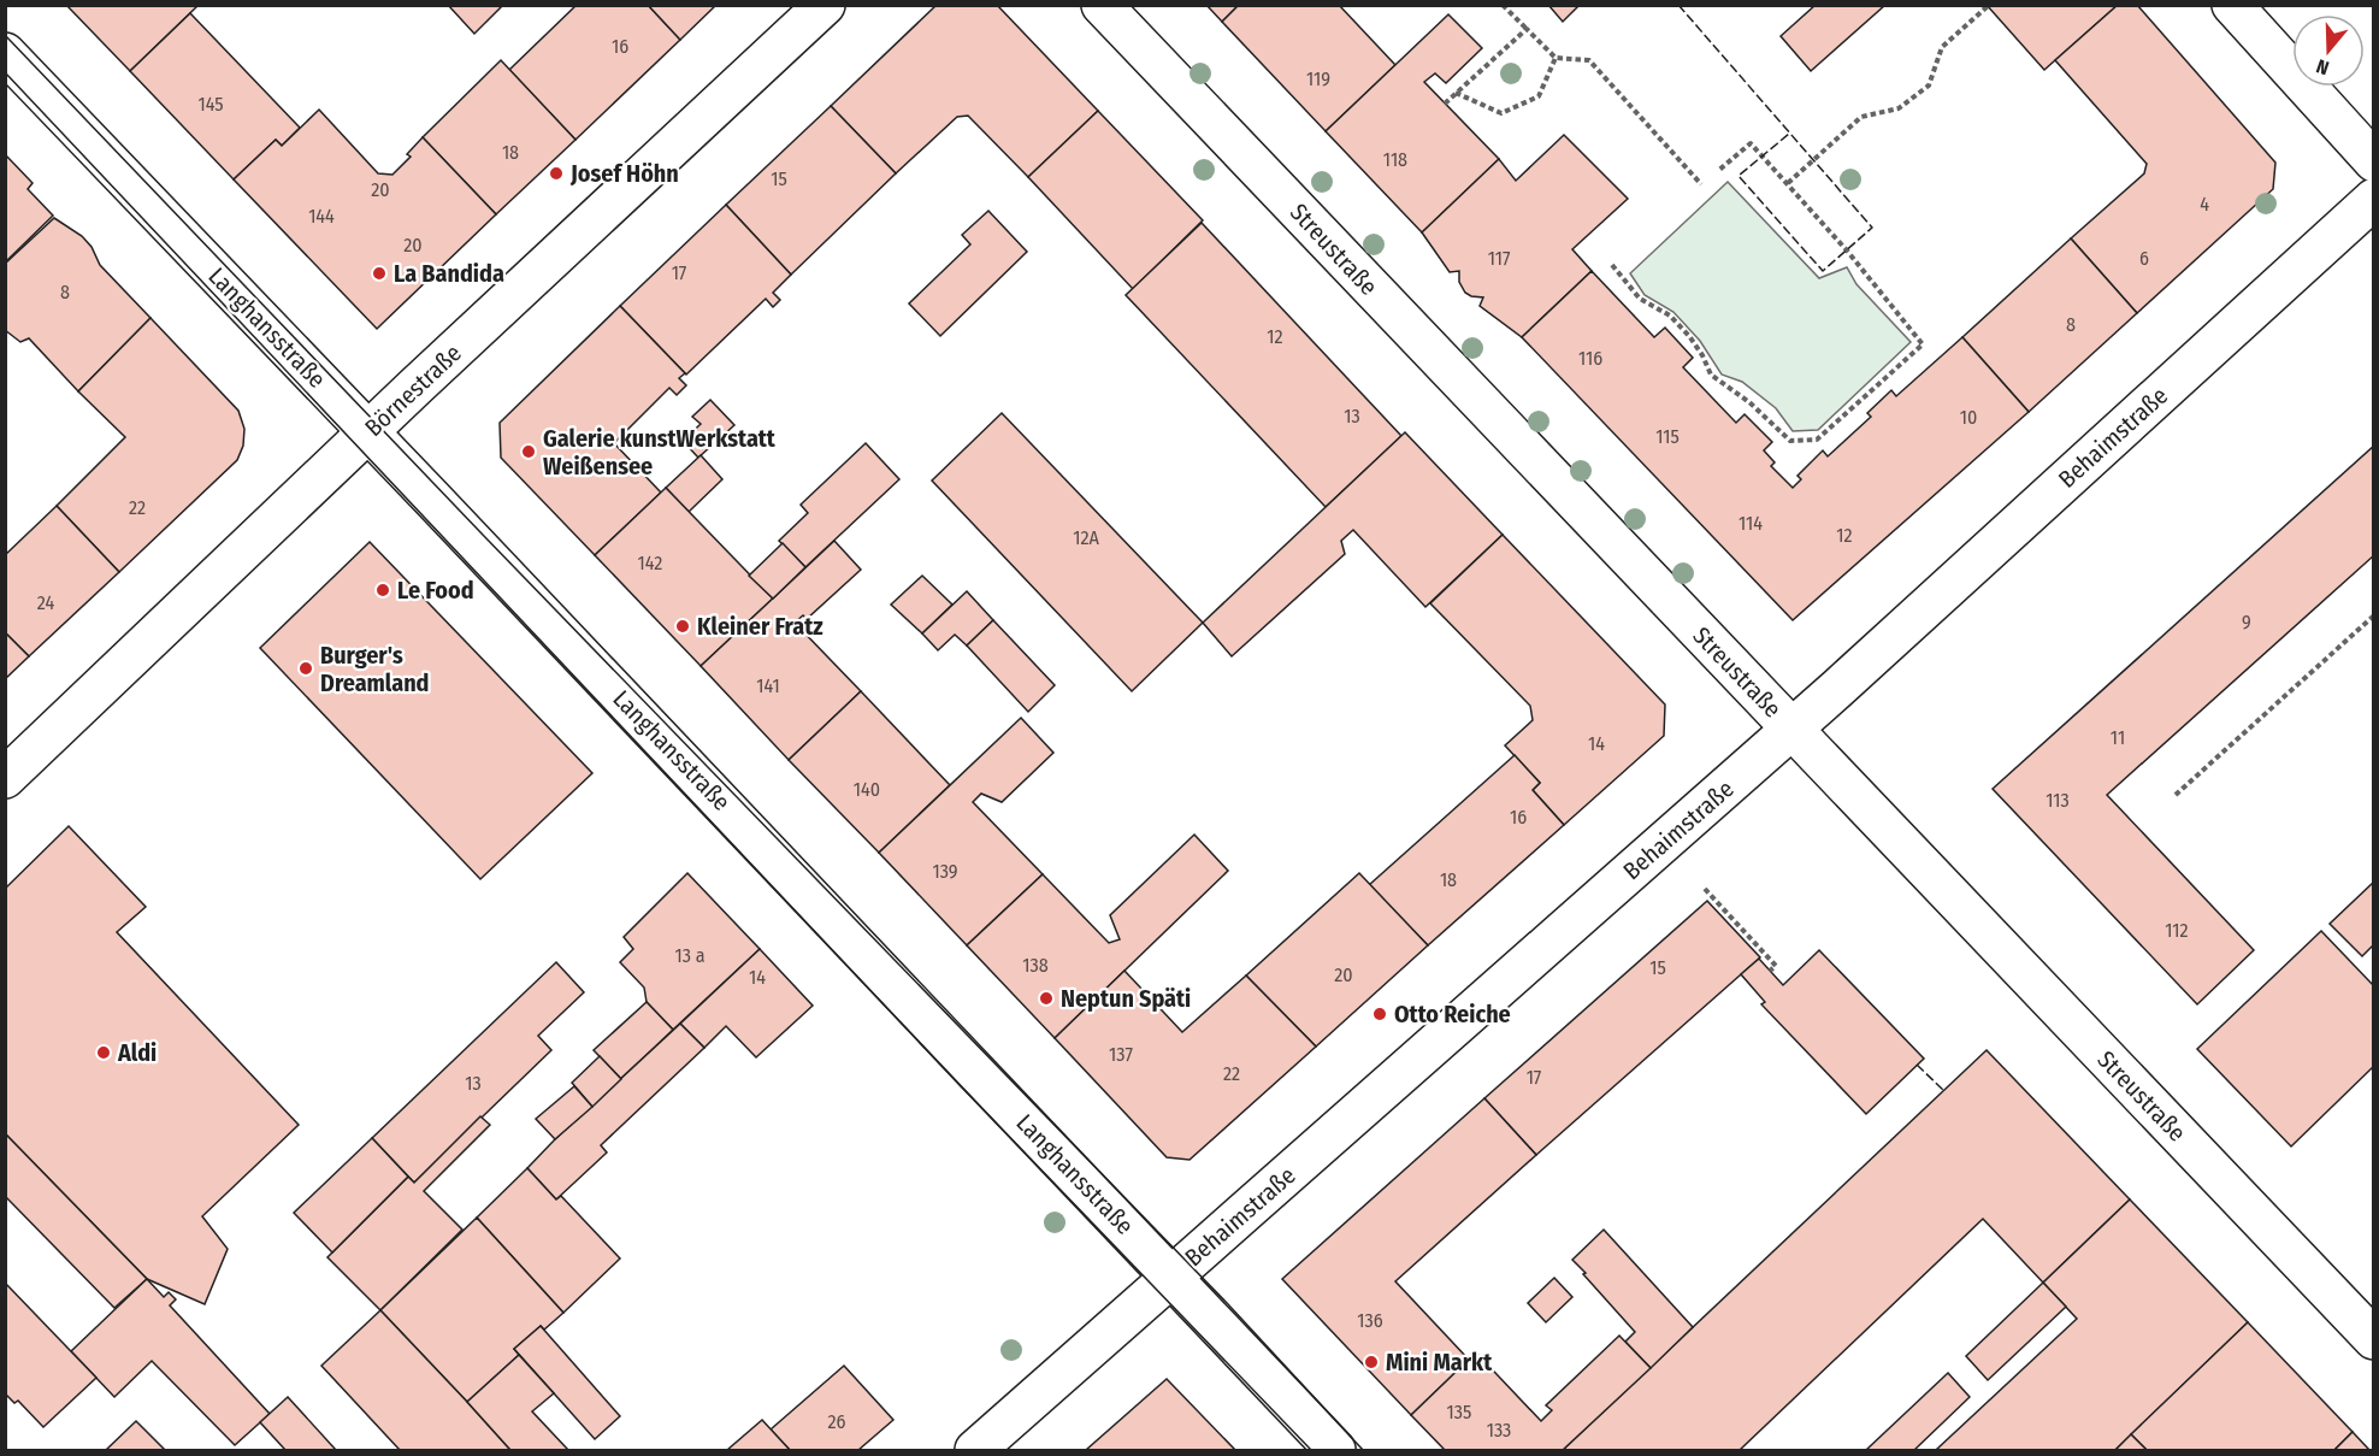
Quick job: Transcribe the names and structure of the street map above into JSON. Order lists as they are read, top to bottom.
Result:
{
  "streets": {
    "street": [
      "Streustraße",
      "Langhansstraße",
      "Börnestraße",
      "Behaimstraße"
    ]
  },
  "crossings": [
    ["Streustraße", "Behaimstraße"],
    ["Langhansstraße", "Börnestraße"],
    ["Langhansstraße", "Behaimstraße"]
  ],
  "places": [
    "Josef Höhn",
    "La Bandida",
    "Galerie kunstWerkstatt Weißensee",
    "Le Food",
    "Kleiner Fratz",
    "Burger's Dreamland",
    "Neptun Späti",
    "Otto Reiche",
    "Aldi",
    "Mini Markt"
  ],
  "house_numbers": [
    "16",
    "119",
    "145",
    "18",
    "118",
    "15",
    "20",
    "4",
    "144",
    "20",
    "117",
    "6",
    "17",
    "8",
    "8",
    "12",
    "116",
    "13",
    "10",
    "115",
    "22",
    "114",
    "12",
    "12A",
    "142",
    "24",
    "9",
    "141",
    "11",
    "14",
    "140",
    "113",
    "16",
    "139",
    "18",
    "112",
    "13 a",
    "138",
    "15",
    "20",
    "14",
    "137",
    "22",
    "17",
    "13",
    "136",
    "135",
    "26",
    "133"
  ],
  "north": "bottom"
}
